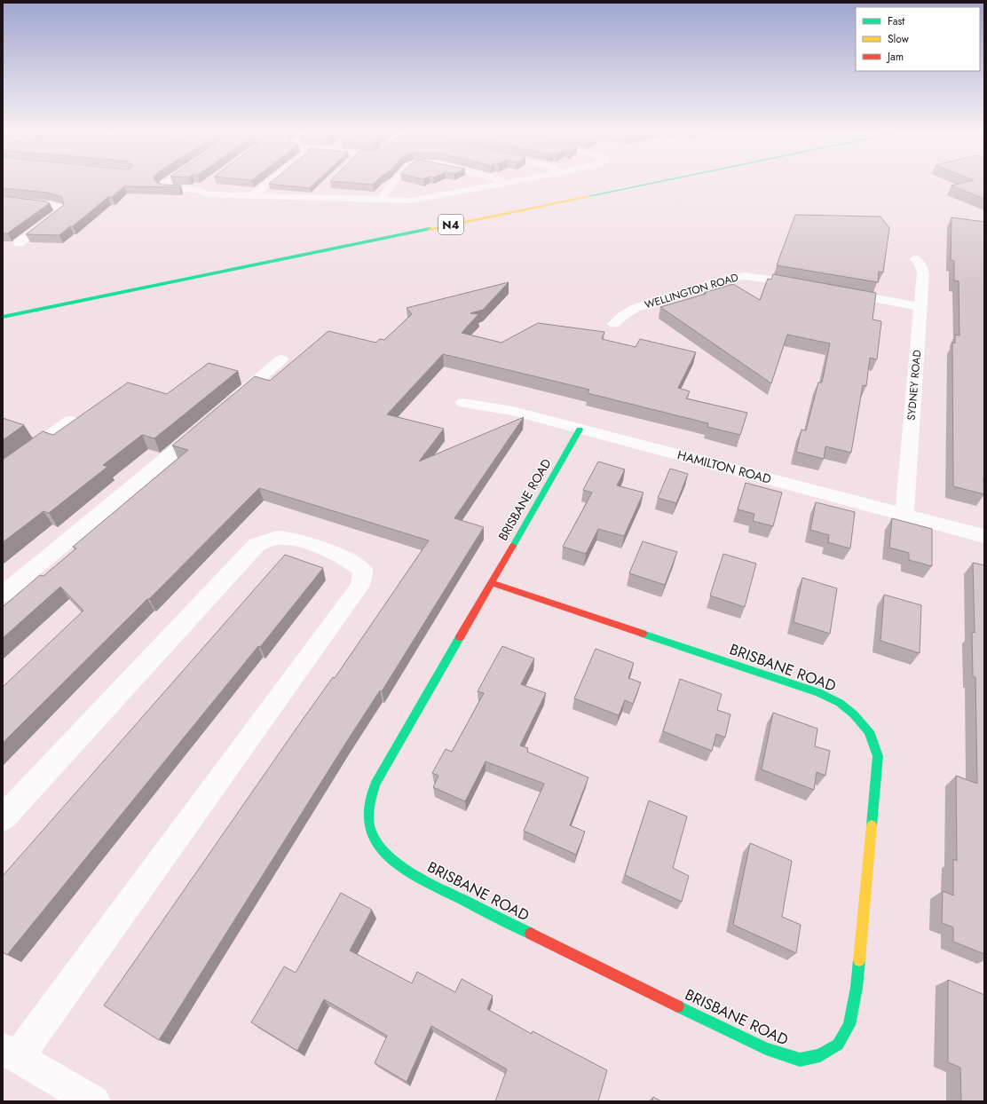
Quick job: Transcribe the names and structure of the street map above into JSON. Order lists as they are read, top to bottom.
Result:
{
  "streets": {
    "main road": ["N4", "BRISBANE ROAD"],
    "street": ["WELLINGTON ROAD", "SYDNEY ROAD", "HAMILTON ROAD"]
  },
  "crossings": [
    ["SYDNEY ROAD", "HAMILTON ROAD"],
    ["HAMILTON ROAD", "BRISBANE ROAD"]
  ],
  "legend": ["Fast", "Slow", "Jam"]
}
